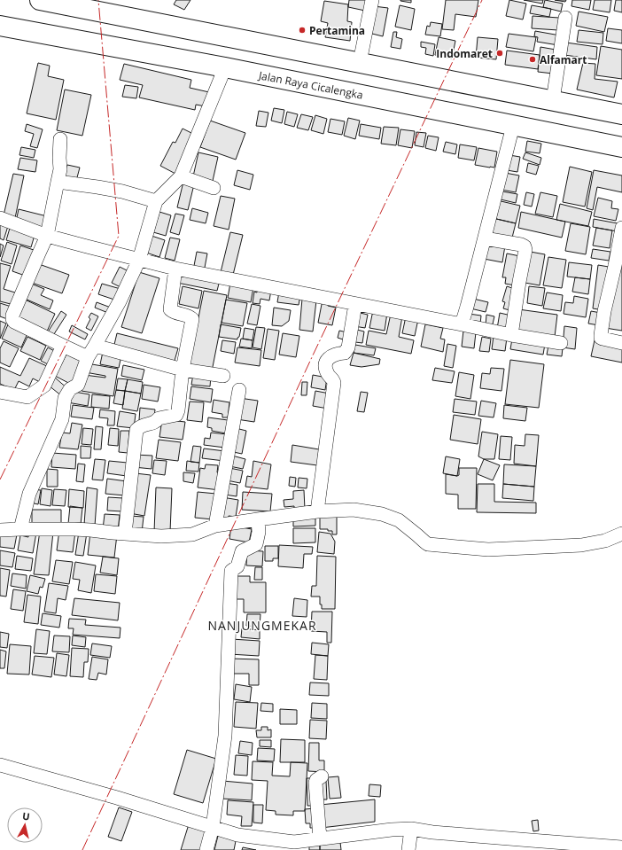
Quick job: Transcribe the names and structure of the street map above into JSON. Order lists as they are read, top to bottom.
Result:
{
  "streets": {
    "highway": ["Jalan Raya Cicalengka"]
  },
  "districts": ["NANJUNGMEKAR"],
  "places": ["Pertamina", "Indomaret", "Alfamart"],
  "north": "top"
}
